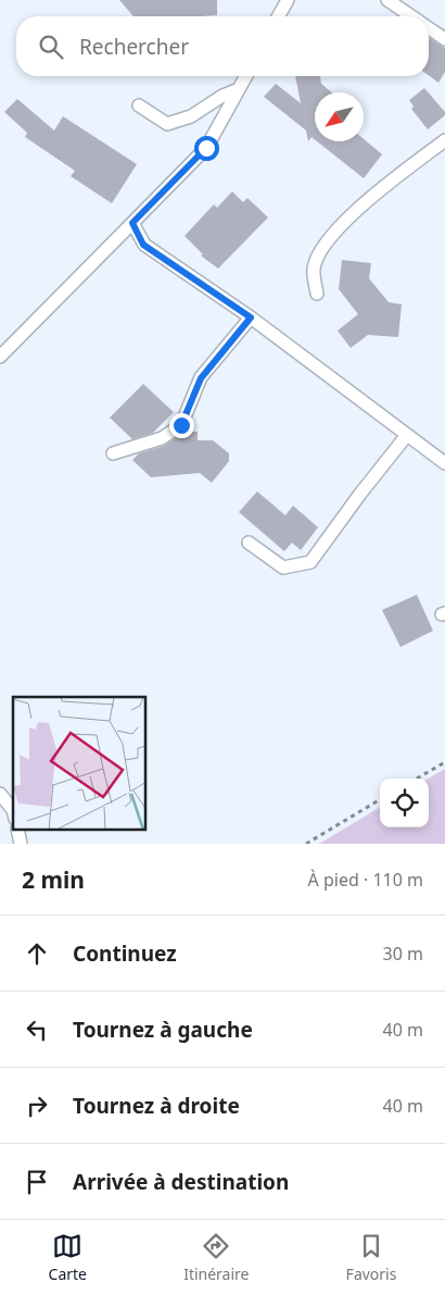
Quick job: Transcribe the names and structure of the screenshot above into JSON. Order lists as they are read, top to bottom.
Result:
{
  "north": "bottom left",
  "page": {
    "search": "Rechercher",
    "heading": ["2 min", "À pied · 110 m"],
    "list": [
      ["Continuez", "30 m"],
      ["Tournez à gauche", "40 m"],
      ["Tournez à droite", "40 m"],
      "Arrivée à destination"
    ],
    "nav": ["Carte", "Itinéraire", "Favoris"]
  }
}
